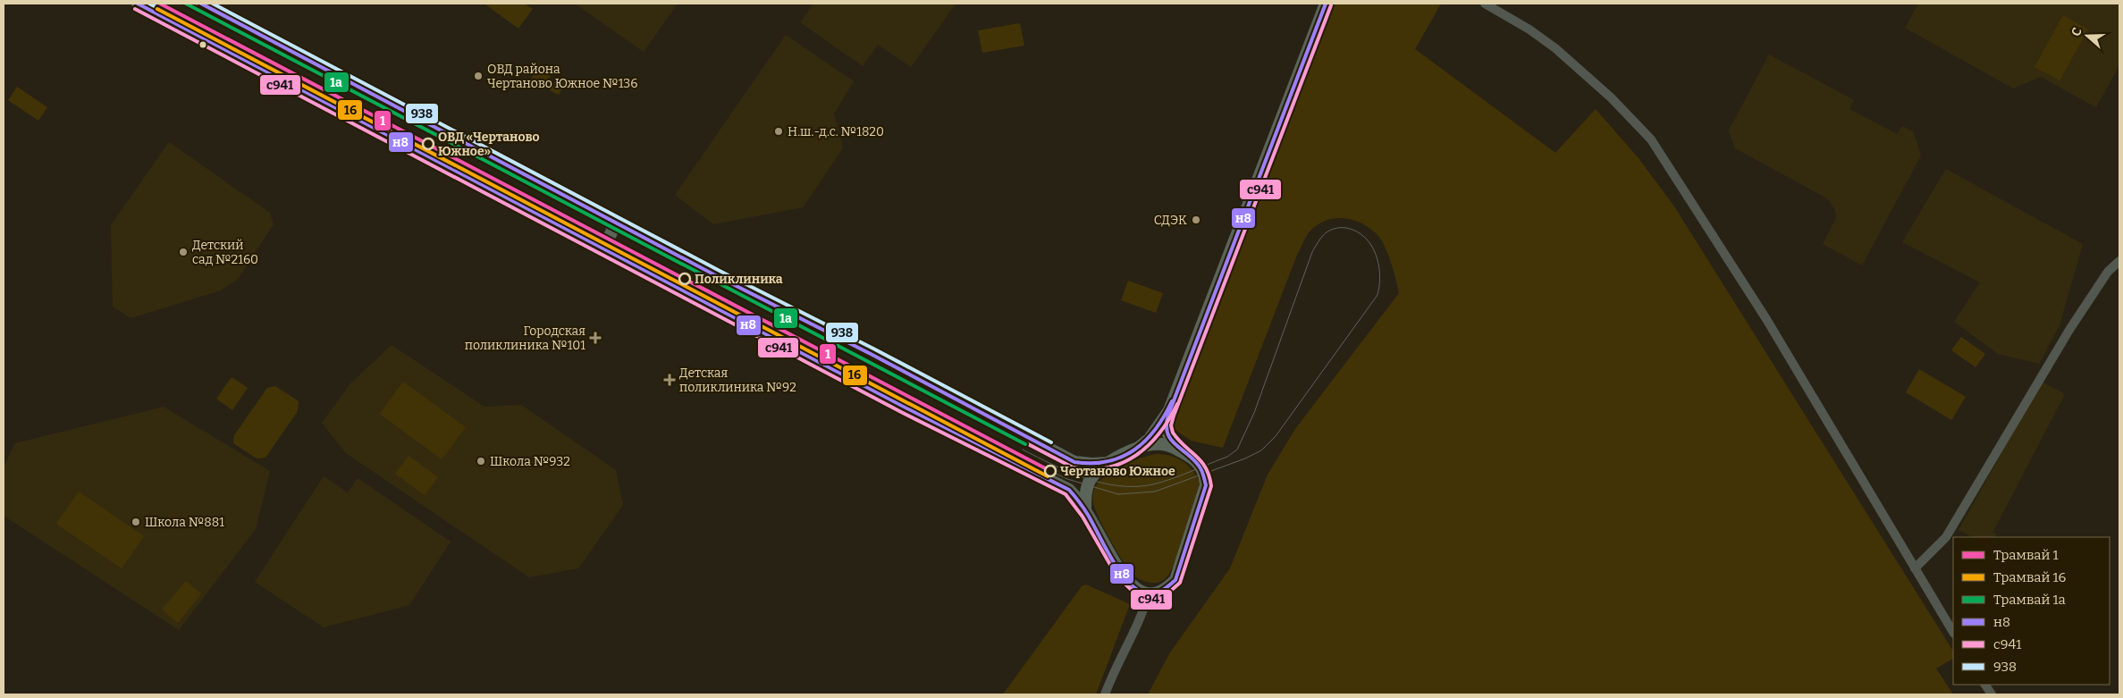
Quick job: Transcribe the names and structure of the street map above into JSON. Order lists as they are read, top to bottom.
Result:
{
  "places": {
    "other": [
      "ОВД района Чертаново Южное №136",
      "Н.ш.-д.с. №1820",
      "ОВД «Чертаново Южное»",
      "СДЭК",
      "Детский сад №2160",
      "Поликлиника",
      "Школа №932",
      "Чертаново Южное",
      "Школа №881"
    ],
    "health": ["Городская поликлиника №101", "Детская поликлиника №92"]
  },
  "lines": [
    "tram line 1",
    "tram line 1а",
    "transit line н8",
    "transit line 938",
    "transit line с941",
    "tram line 16"
  ],
  "legend": [
    "Трамвай 1",
    "Трамвай 16",
    "Трамвай 1а",
    "н8",
    "с941",
    "938"
  ],
  "north": "left"
}
